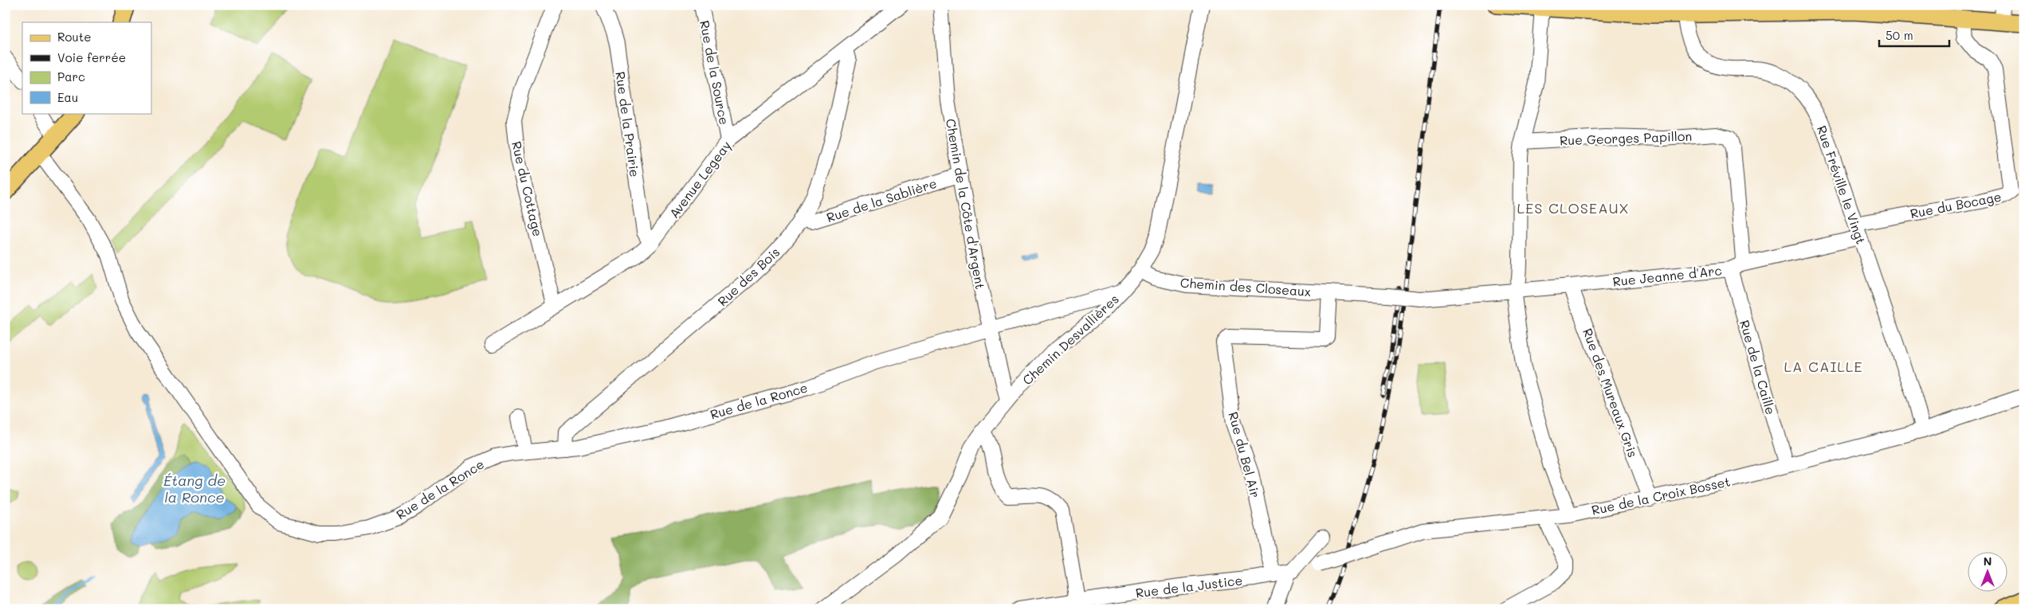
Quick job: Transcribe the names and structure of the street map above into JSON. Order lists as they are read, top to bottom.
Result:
{
  "streets": {
    "street": [
      "Rue de la Source",
      "Rue de la Prairie",
      "Rue Georges Papillon",
      "Avenue Legeay",
      "Rue Fréville le Vingt",
      "Rue du Cottage",
      "Rue de la Sablière",
      "Chemin de la Côte d'Argent",
      "Rue du Bocage",
      "Rue Jeanne d'Arc",
      "Rue des Bois",
      "Chemin des Closeaux",
      "Chemin Desvallières",
      "Rue de la Caille",
      "Rue des Mureaux Gris",
      "Rue de la Ronce",
      "Rue du Bel Air",
      "Rue de la Croix Bosset",
      "Rue de la Justice"
    ]
  },
  "crossings": [
    ["Rue de la Source", "Avenue Legeay"],
    ["Rue de la Prairie", "Avenue Legeay"],
    ["Rue Georges Papillon", "Rue de la Caille"],
    ["Avenue Legeay", "Rue du Cottage"],
    ["Avenue Legeay", "Rue des Bois"],
    ["Rue Fréville le Vingt", "Rue du Bocage"],
    ["Rue Fréville le Vingt", "Rue Jeanne d'Arc"],
    ["Rue Fréville le Vingt", "Rue de la Croix Bosset"],
    ["Rue de la Sablière", "Chemin de la Côte d'Argent"],
    ["Rue de la Sablière", "Rue des Bois"],
    ["Chemin de la Côte d'Argent", "Chemin Desvallières"],
    ["Chemin de la Côte d'Argent", "Rue de la Ronce"],
    ["Rue Jeanne d'Arc", "Chemin des Closeaux"],
    ["Rue Jeanne d'Arc", "Rue de la Caille"],
    ["Rue Jeanne d'Arc", "Rue des Mureaux Gris"],
    ["Rue des Bois", "Rue de la Ronce"],
    ["Chemin des Closeaux", "Chemin Desvallières"],
    ["Chemin des Closeaux", "Rue du Bel Air"],
    ["Chemin Desvallières", "Rue de la Ronce"],
    ["Rue de la Caille", "Rue de la Croix Bosset"],
    ["Rue des Mureaux Gris", "Rue de la Croix Bosset"],
    ["Rue du Bel Air", "Rue de la Justice"],
    ["Rue de la Croix Bosset", "Rue de la Justice"]
  ],
  "districts": ["LES CLOSEAUX", "LA CAILLE"],
  "water": ["Étang de la Ronce"],
  "legend": [
    "Route",
    "Voie ferrée",
    "Parc",
    "Eau"
  ],
  "scale_bar": "50 m",
  "north": "top"
}
